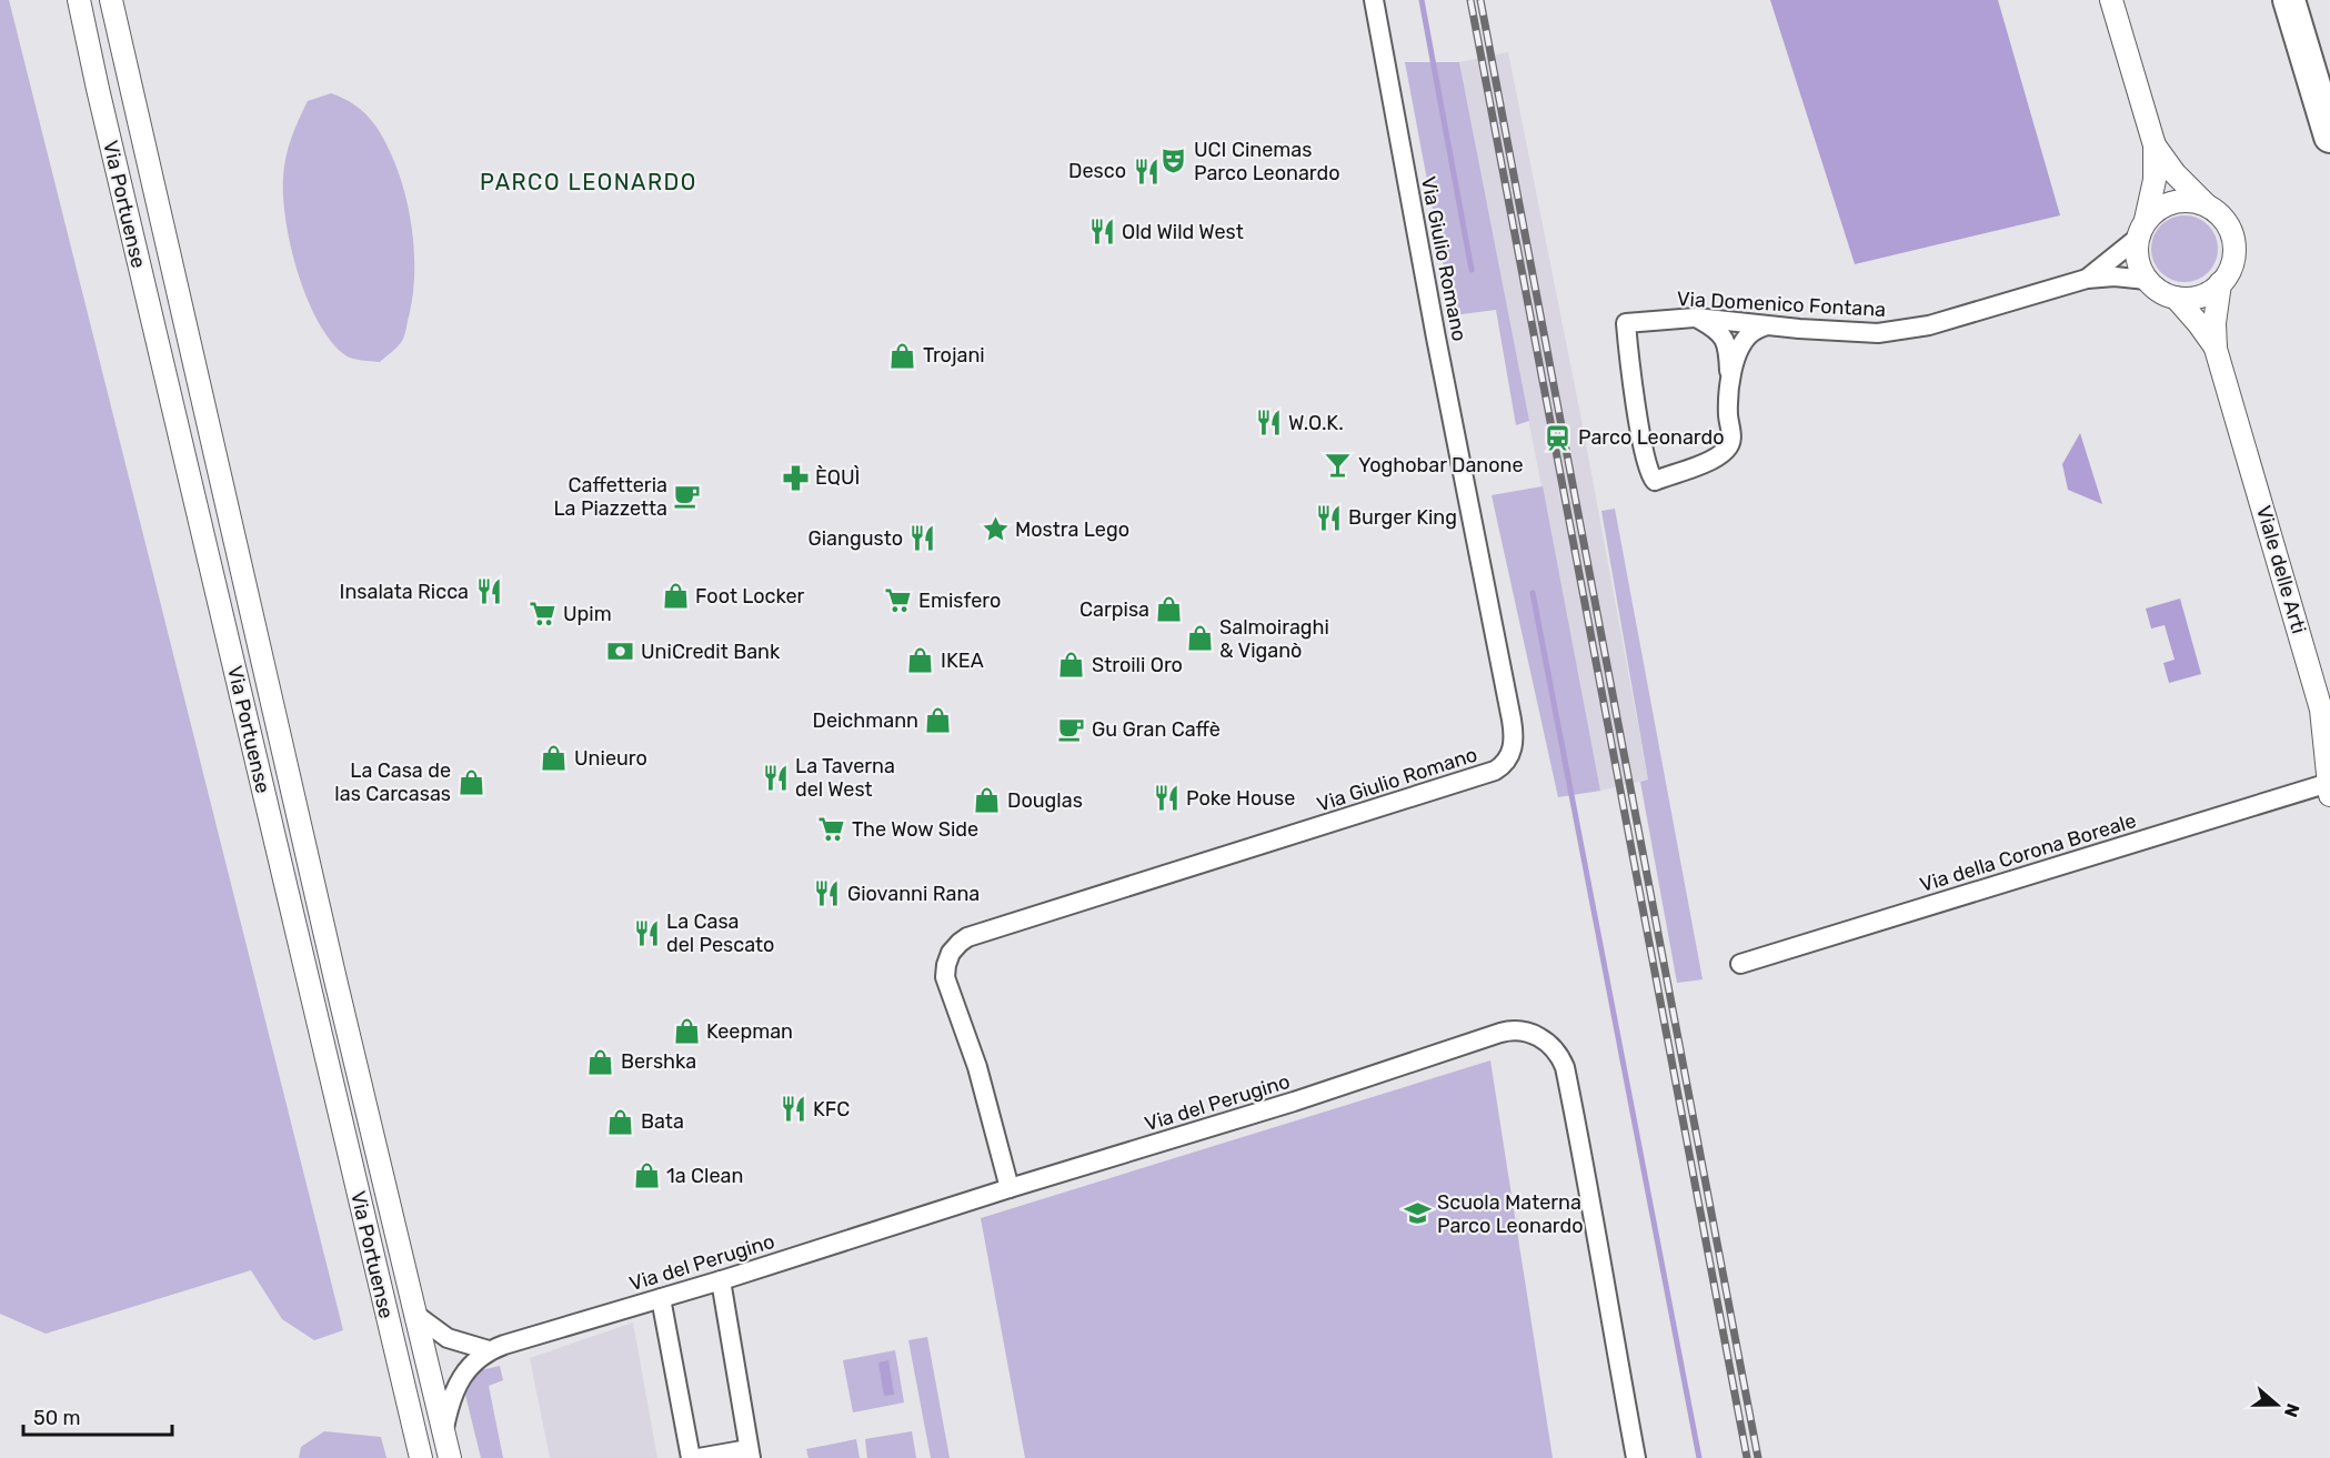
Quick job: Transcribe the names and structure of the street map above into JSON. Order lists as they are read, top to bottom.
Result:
{
  "streets": {
    "street": [
      "Via Portuense",
      "Via Giulio Romano",
      "Via Domenico Fontana",
      "Viale delle Arti",
      "Via della Corona Boreale",
      "Via del Perugino"
    ]
  },
  "crossings": [
    ["Via Portuense", "Via del Perugino"],
    ["Via Giulio Romano", "Via del Perugino"],
    ["Via Domenico Fontana", "Viale delle Arti"],
    ["Viale delle Arti", "Via della Corona Boreale"]
  ],
  "districts": ["PARCO LEONARDO"],
  "places": {
    "theatre": ["UCI Cinemas Parco Leonardo"],
    "restaurant": [
      "Desco",
      "Old Wild West",
      "W.O.K.",
      "Burger King",
      "Giangusto",
      "Insalata Ricca",
      "La Taverna del West",
      "Poke House",
      "Giovanni Rana",
      "La Casa del Pescato",
      "KFC"
    ],
    "shop": [
      "Trojani",
      "Foot Locker",
      "Carpisa",
      "Salmoiraghi & Viganò",
      "IKEA",
      "Stroili Oro",
      "Deichmann",
      "Unieuro",
      "La Casa de las Carcasas",
      "Douglas",
      "Keepman",
      "Bershka",
      "Bata",
      "1a Clean"
    ],
    "station": ["Parco Leonardo"],
    "bar": ["Yoghobar Danone"],
    "pharmacy": ["ÈQUÌ"],
    "cafe": ["Caffetteria La Piazzetta", "Gu Gran Caffè"],
    "place": ["Mostra Lego"],
    "supermarket": ["Emisfero", "Upim", "The Wow Side"],
    "bank": ["UniCredit Bank"],
    "school or university": ["Scuola Materna Parco Leonardo"]
  },
  "scale_bar": "50 m",
  "north": "right"
}
